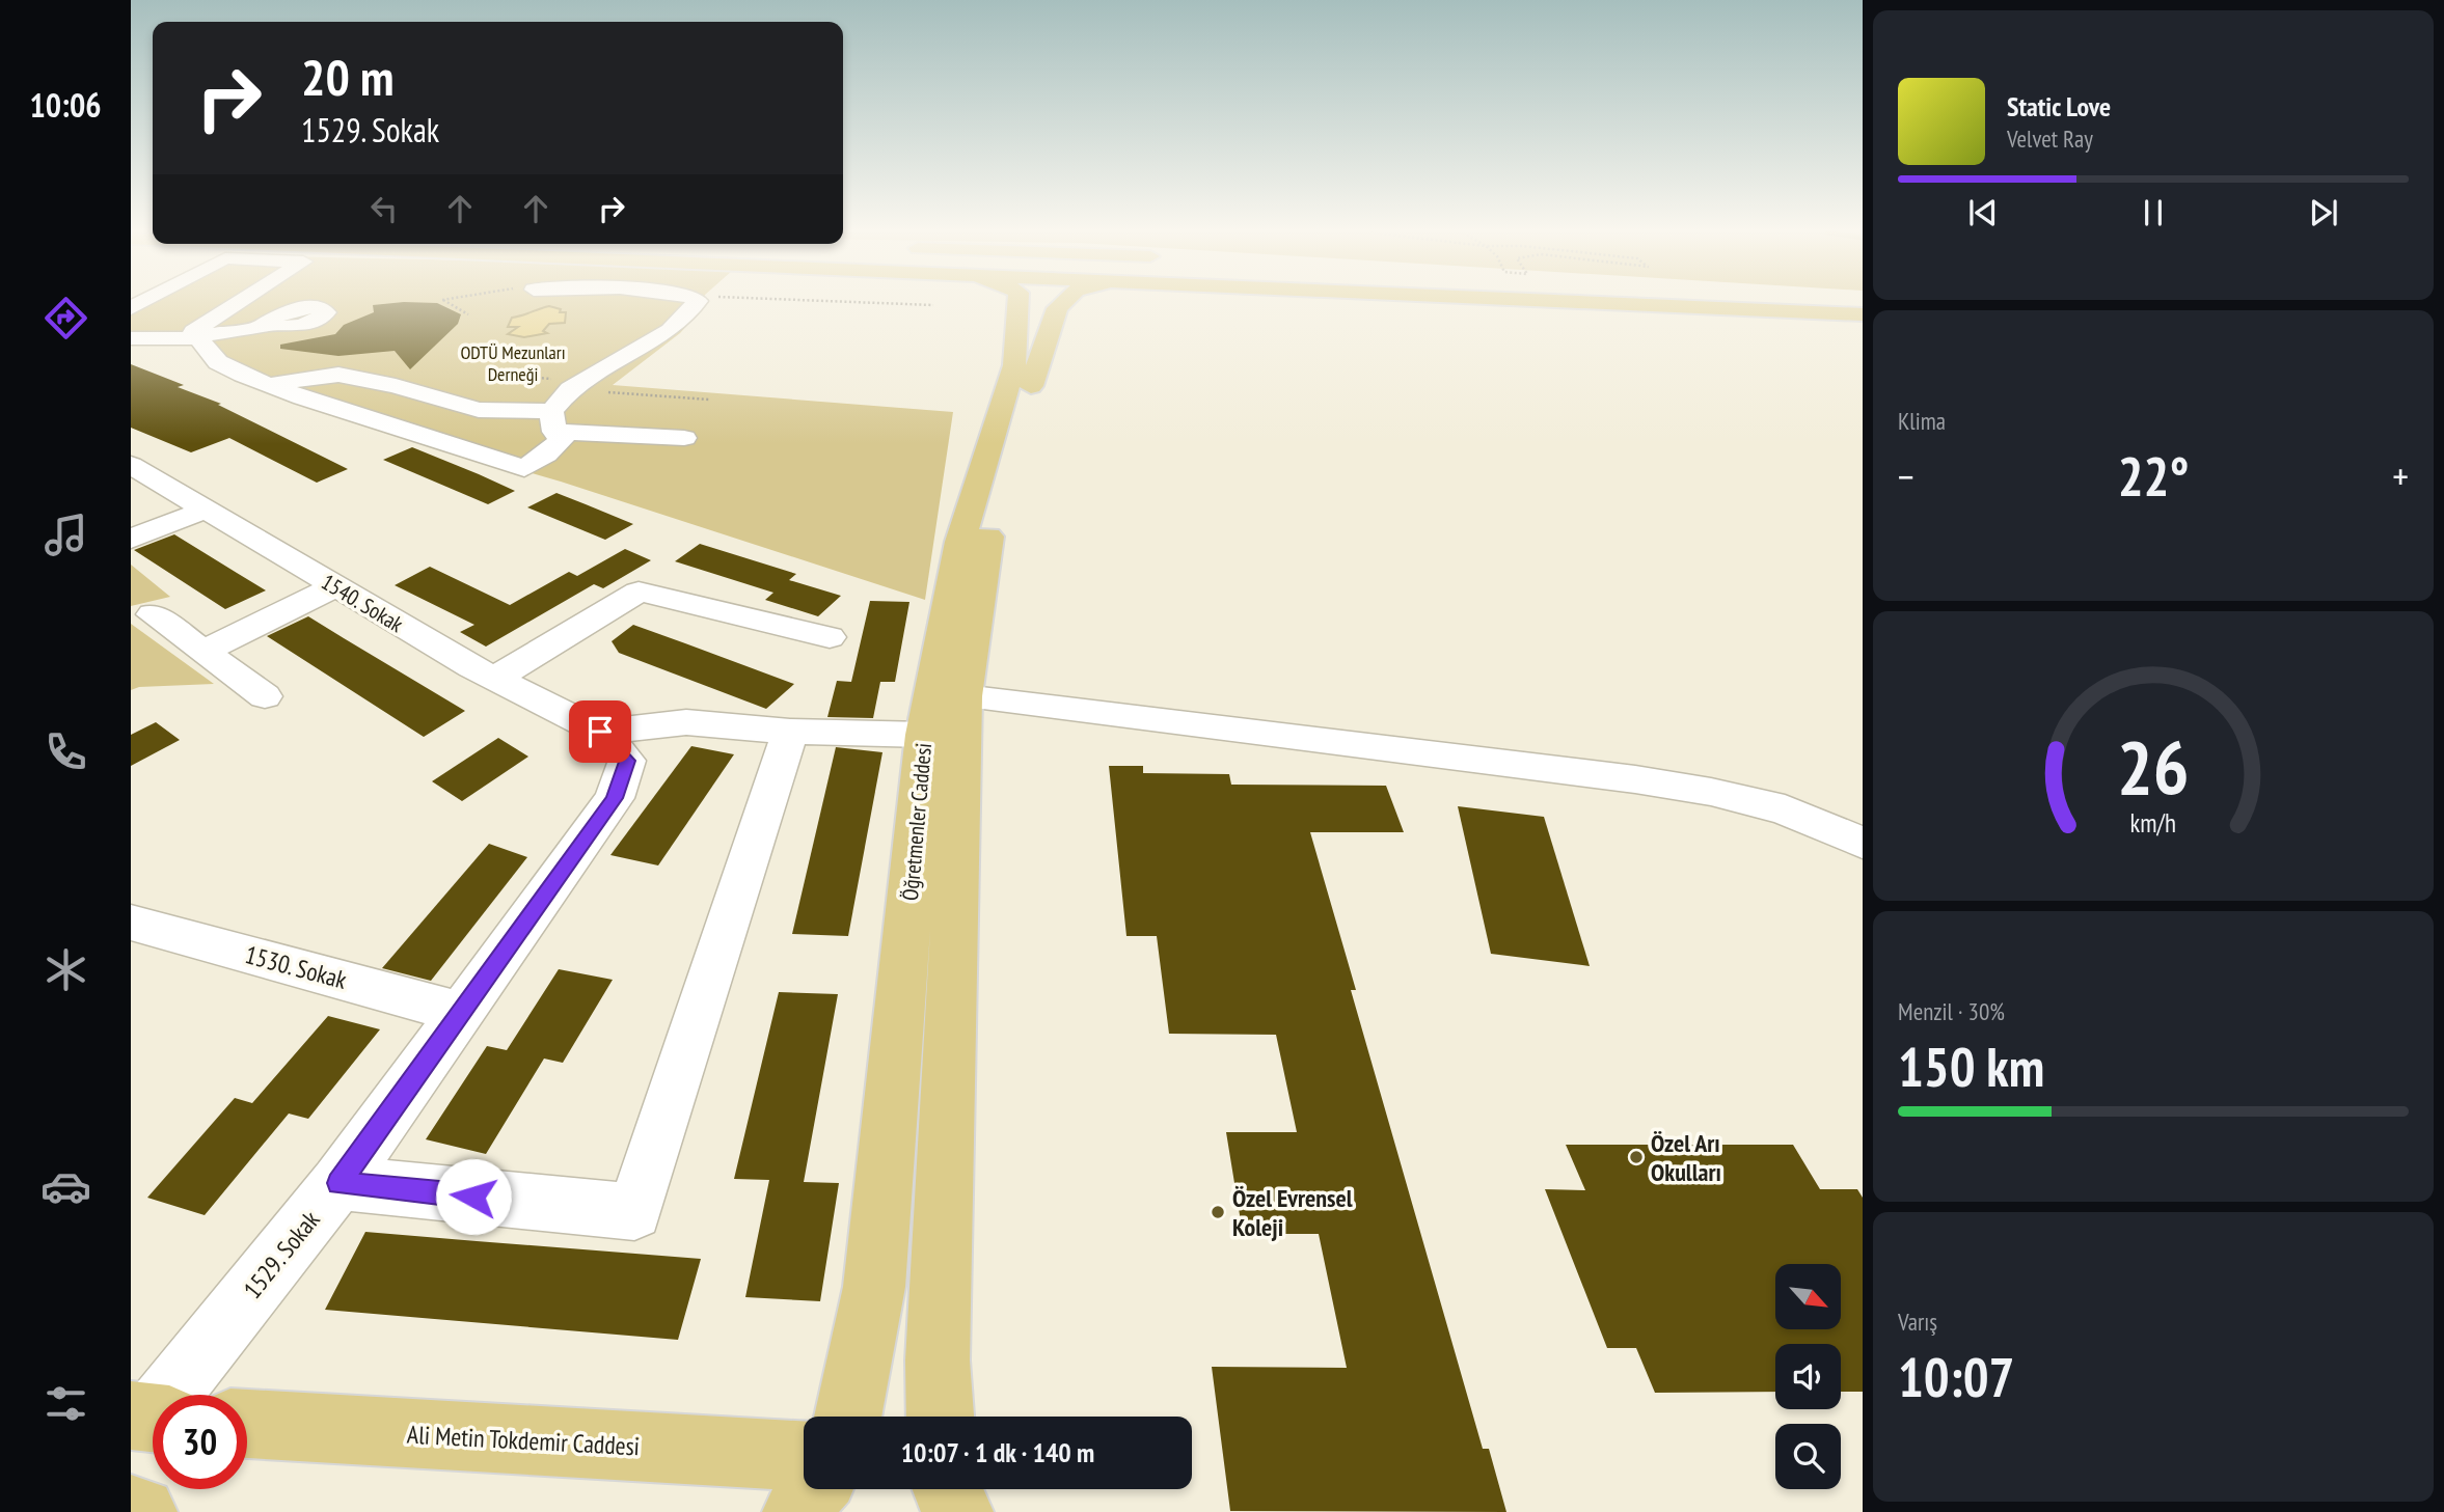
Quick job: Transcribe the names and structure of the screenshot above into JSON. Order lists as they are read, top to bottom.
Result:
{
  "streets": {
    "main road": ["Öğretmenler Caddesi", "Ali Metin Tokdemir Caddesi"],
    "street": ["1540. Sokak", "1530. Sokak", "1529. Sokak"]
  },
  "crossings": [
    ["1540. Sokak", "1529. Sokak"],
    ["1530. Sokak", "1529. Sokak"]
  ],
  "parks": ["ODTÜ Mezunları Derneği"],
  "places": ["Özel Arı Okulları", "Özel Evrensel Koleji"],
  "north": "bottom right",
  "page": {
    "tabs": "10:06",
    "turn": ["20 m", "1529. Sokak"],
    "song": ["Static Love", "Velvet Ray"],
    "tile": [
      "Klima",
      ["Menzil · 30%", "150 km"],
      ["Varış", "10:07"]
    ],
    "heat": ["−", "22°", "+"],
    "limit": "30",
    "trip": "10:07 · 1 dk · 140 m",
    "gauge": ["26", "km/h"]
  }
}
